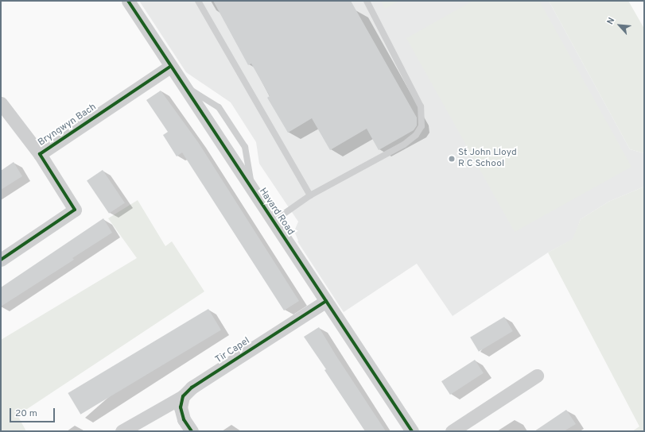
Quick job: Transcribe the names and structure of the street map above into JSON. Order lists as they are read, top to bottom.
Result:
{
  "streets": {
    "street": ["Bryngwyn Bach", "Havard Road", "Tir Capel"]
  },
  "crossings": [
    ["Bryngwyn Bach", "Havard Road"],
    ["Havard Road", "Tir Capel"]
  ],
  "places": ["St John Lloyd R C School"],
  "scale_bar": "20 m",
  "north": "top left"
}
